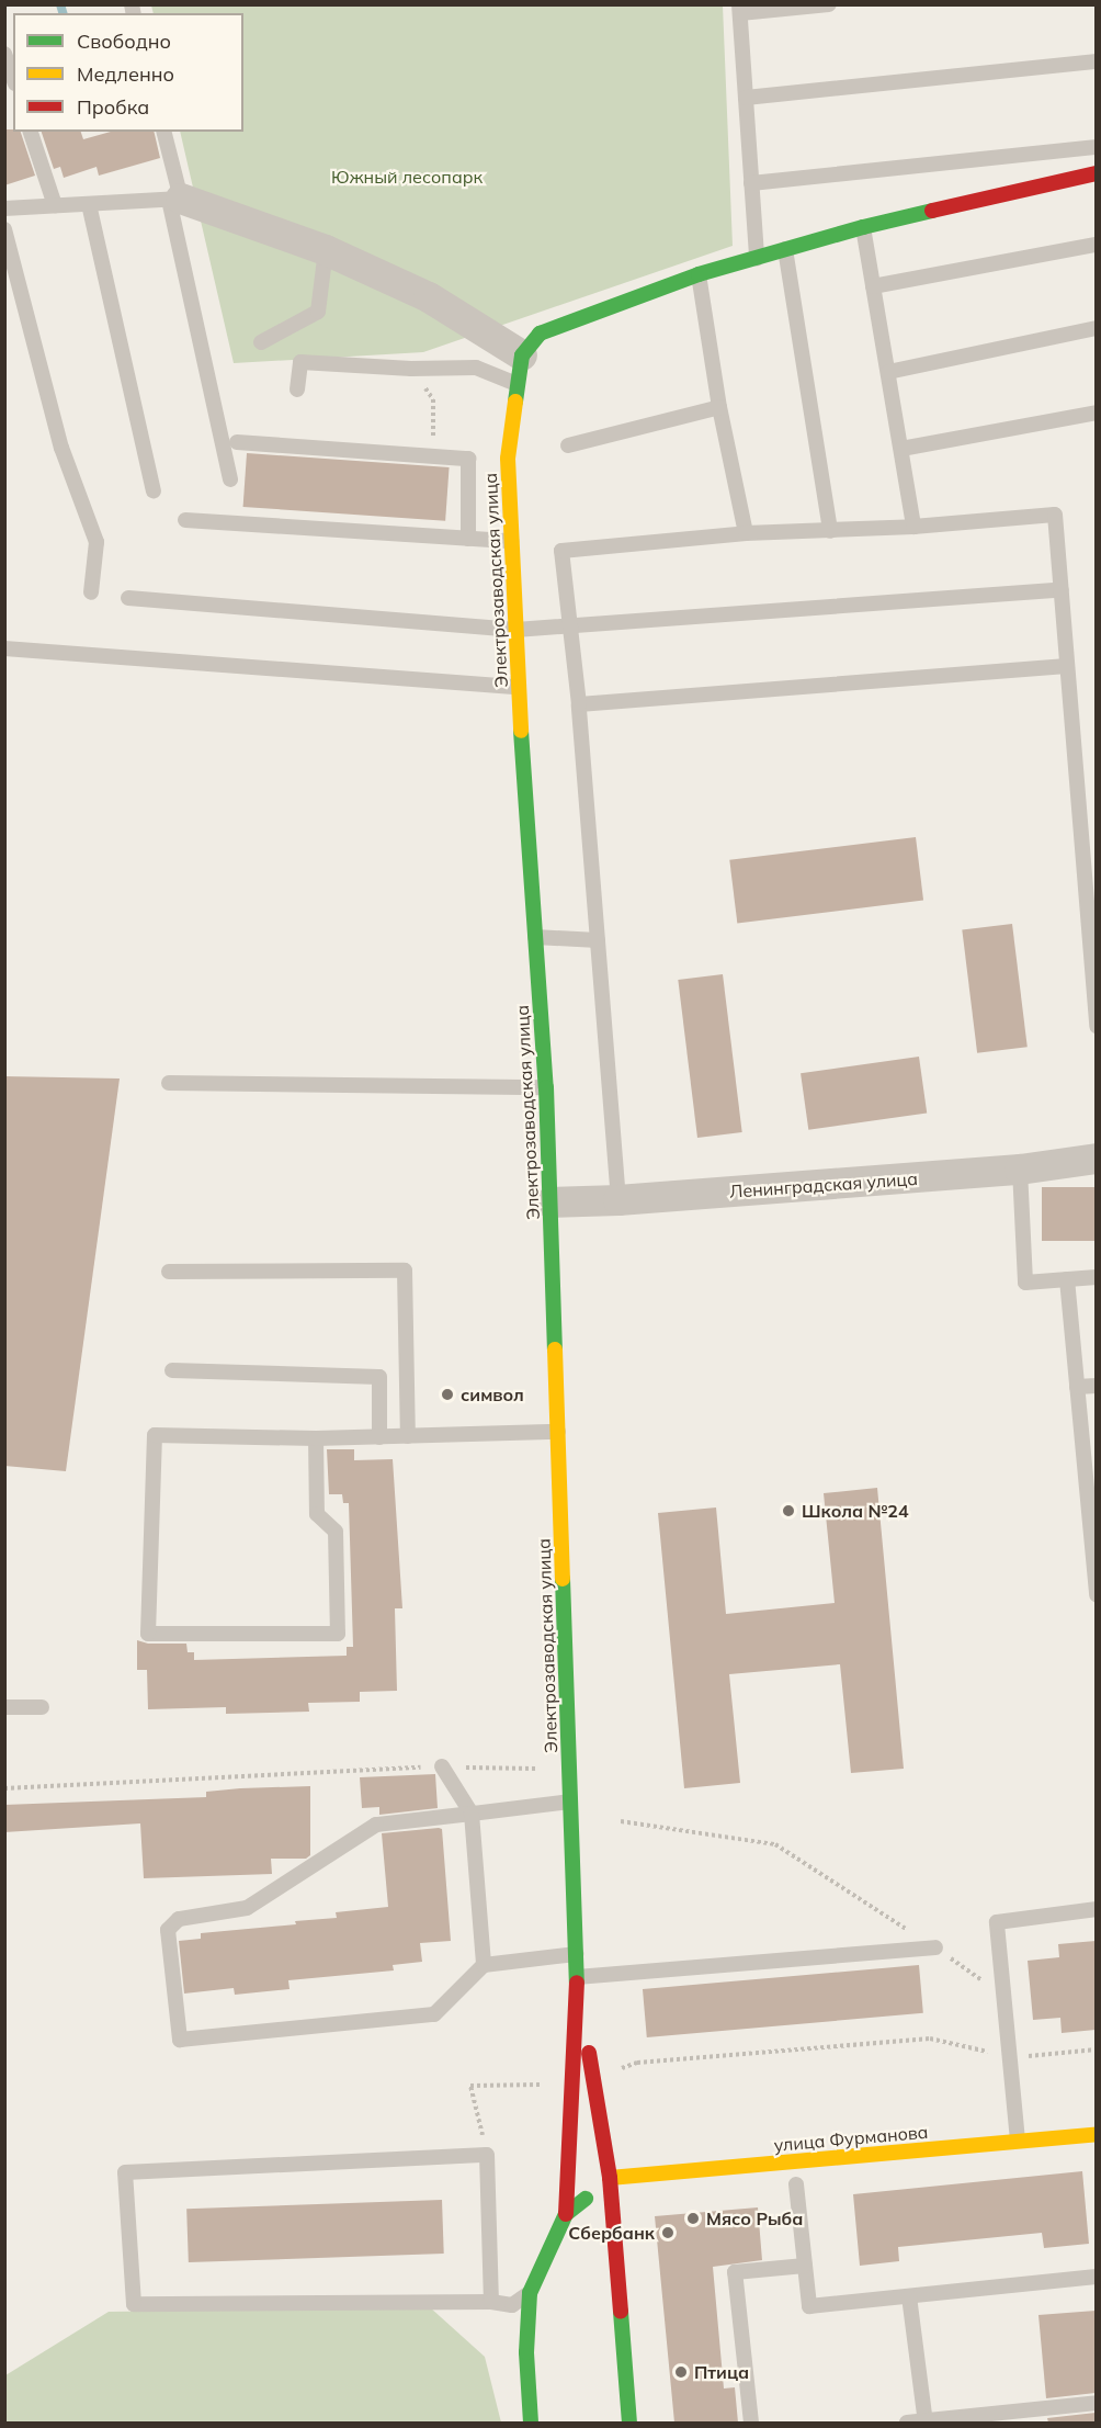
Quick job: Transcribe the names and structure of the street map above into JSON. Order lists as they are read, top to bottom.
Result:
{
  "streets": {
    "street": ["Электрозаводская улица", "Ленинградская улица", "улица Фурманова"]
  },
  "crossings": [
    ["Электрозаводская улица", "Ленинградская улица"],
    ["Электрозаводская улица", "улица Фурманова"]
  ],
  "parks": ["Южный лесопарк"],
  "places": [
    "символ",
    "Школа №24",
    "Мясо Рыба",
    "Сбербанк",
    "Птица"
  ],
  "legend": ["Свободно", "Медленно", "Пробка"]
}
